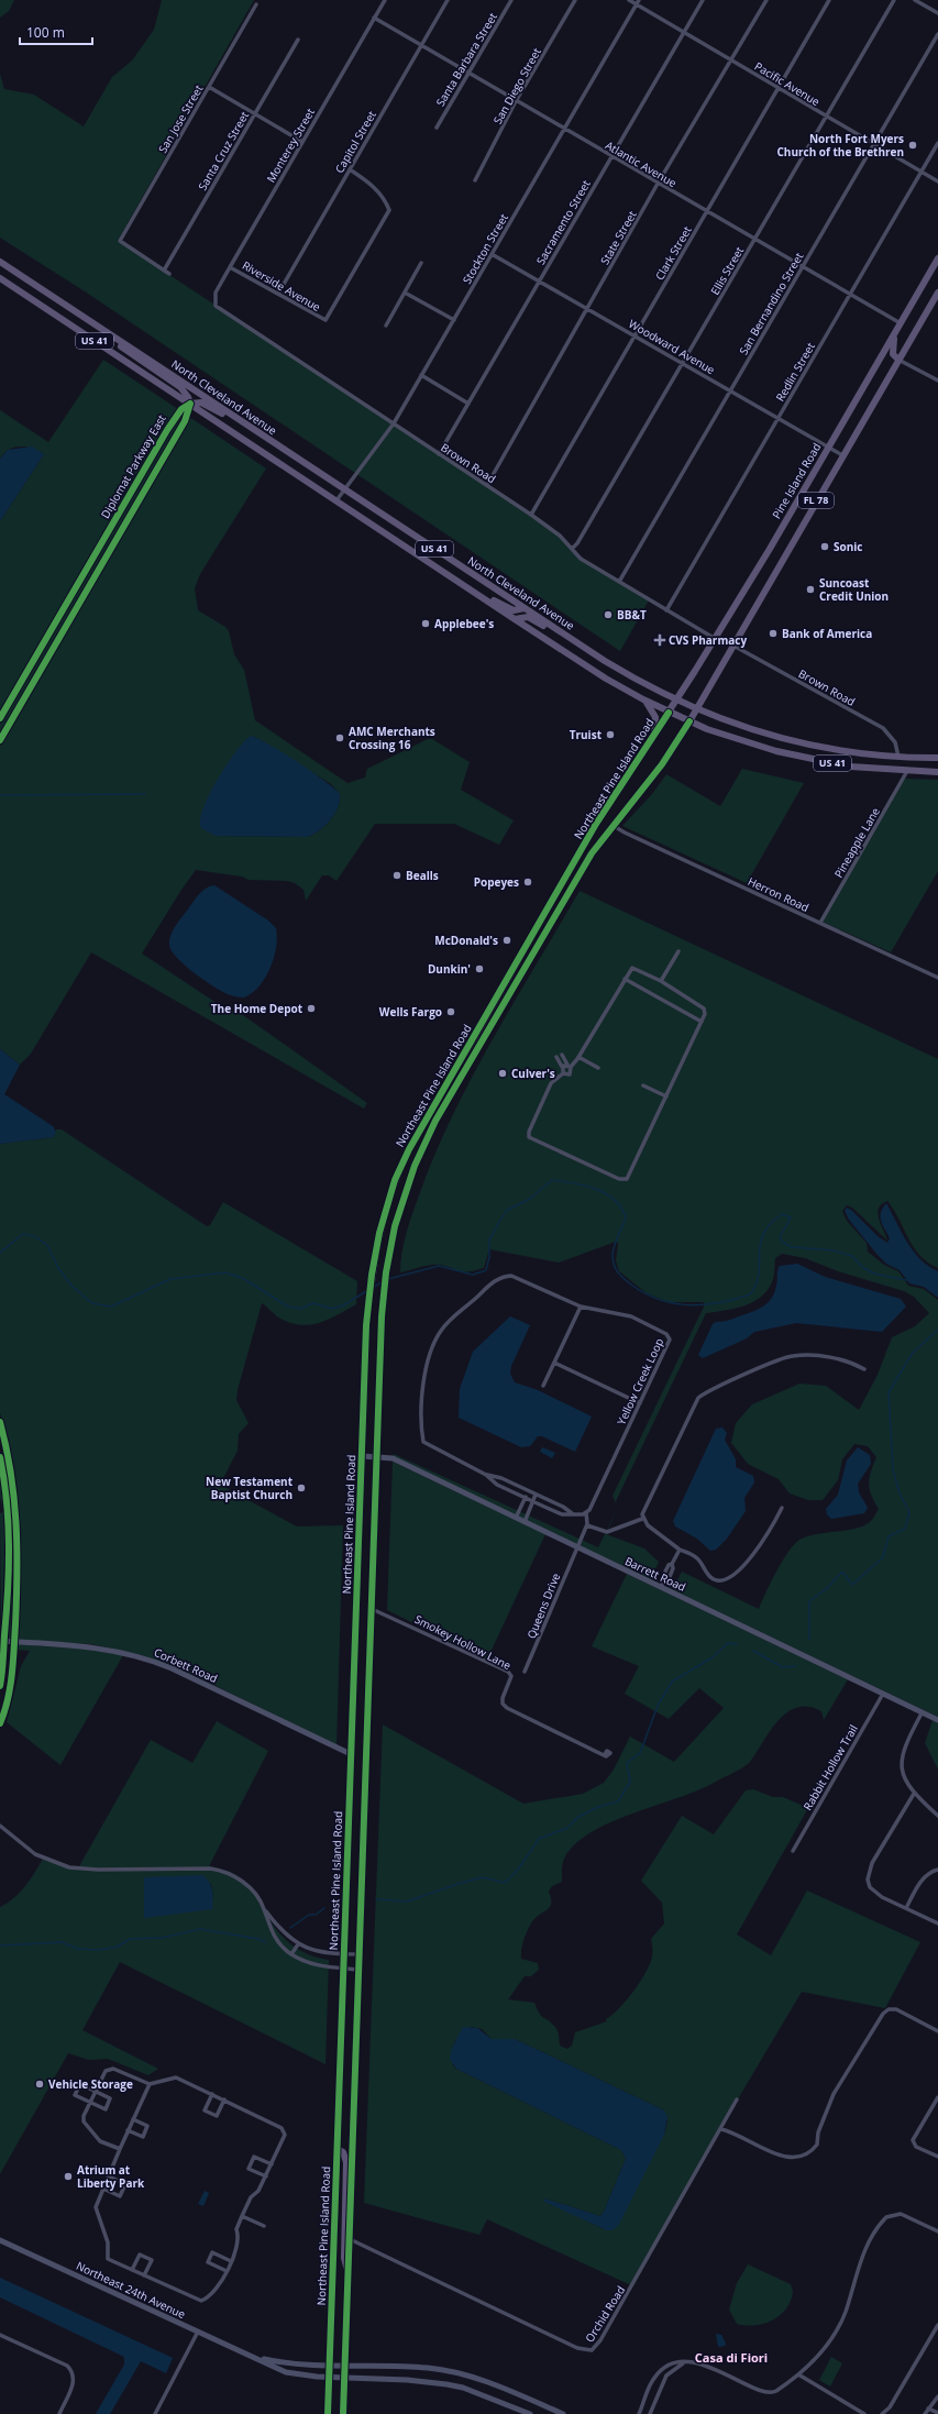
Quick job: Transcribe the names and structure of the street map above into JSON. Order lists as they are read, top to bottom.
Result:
{
  "streets": {
    "main road": [
      "US 41",
      "North Cleveland Avenue",
      "Pine Island Road",
      "FL 78",
      "Northeast Pine Island Road"
    ],
    "street": [
      "Santa Barbara Street",
      "Pacific Avenue",
      "San Diego Street",
      "San Jose Street",
      "Capitol Street",
      "Monterey Street",
      "Santa Cruz Street",
      "Atlantic Avenue",
      "Sacramento Street",
      "State Street",
      "Stockton Street",
      "Clark Street",
      "Ellis Street",
      "Riverside Avenue",
      "San Bernandino Street",
      "Woodward Avenue",
      "Redlin Street",
      "Brown Road",
      "Diplomat Parkway East",
      "Pineapple Lane",
      "Herron Road",
      "Yellow Creek Loop",
      "Barrett Road",
      "Queens Drive",
      "Smokey Hollow Lane",
      "Corbett Road",
      "Rabbit Hollow Trail",
      "Northeast 24th Avenue",
      "Orchid Road"
    ]
  },
  "crossings": [
    ["Santa Barbara Street", "Atlantic Avenue"],
    ["Pacific Avenue", "Sacramento Street"],
    ["Pacific Avenue", "State Street"],
    ["Pacific Avenue", "Stockton Street"],
    ["Pacific Avenue", "Clark Street"],
    ["Pacific Avenue", "Ellis Street"],
    ["Pacific Avenue", "San Bernandino Street"],
    ["Pacific Avenue", "Redlin Street"],
    ["San Diego Street", "Atlantic Avenue"],
    ["San Jose Street", "Santa Cruz Street"],
    ["Capitol Street", "Atlantic Avenue"],
    ["Capitol Street", "Riverside Avenue"],
    ["Monterey Street", "Atlantic Avenue"],
    ["Monterey Street", "Riverside Avenue"],
    ["Monterey Street", "Brown Road"],
    ["Atlantic Avenue", "Sacramento Street"],
    ["Atlantic Avenue", "State Street"],
    ["Atlantic Avenue", "Stockton Street"],
    ["Atlantic Avenue", "Clark Street"],
    ["Atlantic Avenue", "Ellis Street"],
    ["Atlantic Avenue", "San Bernandino Street"],
    ["Atlantic Avenue", "Redlin Street"],
    ["Atlantic Avenue", "Pine Island Road"],
    ["Sacramento Street", "Woodward Avenue"],
    ["Sacramento Street", "Brown Road"],
    ["State Street", "Woodward Avenue"],
    ["State Street", "Brown Road"],
    ["Stockton Street", "US 41"],
    ["Stockton Street", "Woodward Avenue"],
    ["Stockton Street", "North Cleveland Avenue"],
    ["Stockton Street", "Brown Road"],
    ["Clark Street", "Woodward Avenue"],
    ["Clark Street", "Brown Road"],
    ["Ellis Street", "Woodward Avenue"],
    ["Ellis Street", "Brown Road"],
    ["San Bernandino Street", "Woodward Avenue"],
    ["San Bernandino Street", "Brown Road"],
    ["US 41", "Diplomat Parkway East"],
    ["US 41", "Pine Island Road"],
    ["US 41", "FL 78"],
    ["US 41", "Northeast Pine Island Road"],
    ["US 41", "Pineapple Lane"],
    ["Woodward Avenue", "Redlin Street"],
    ["Woodward Avenue", "Pine Island Road"],
    ["Woodward Avenue", "FL 78"],
    ["Redlin Street", "Brown Road"],
    ["North Cleveland Avenue", "Brown Road"],
    ["North Cleveland Avenue", "Pine Island Road"],
    ["North Cleveland Avenue", "FL 78"],
    ["Brown Road", "Pine Island Road"],
    ["Brown Road", "FL 78"],
    ["Pine Island Road", "Northeast Pine Island Road"],
    ["FL 78", "Northeast Pine Island Road"],
    ["Northeast Pine Island Road", "Herron Road"],
    ["Northeast Pine Island Road", "Barrett Road"],
    ["Northeast Pine Island Road", "Smokey Hollow Lane"],
    ["Northeast Pine Island Road", "Corbett Road"],
    ["Northeast Pine Island Road", "Northeast 24th Avenue"],
    ["Northeast Pine Island Road", "Orchid Road"],
    ["Pineapple Lane", "Herron Road"],
    ["Barrett Road", "Queens Drive"],
    ["Barrett Road", "Rabbit Hollow Trail"]
  ],
  "districts": ["Casa di Fiori"],
  "places": {
    "other": [
      "North Fort Myers Church of the Brethren",
      "Sonic",
      "Suncoast Credit Union",
      "BB&T",
      "Applebee's",
      "Bank of America",
      "Truist",
      "AMC Merchants Crossing 16",
      "Bealls",
      "Popeyes",
      "McDonald's",
      "Dunkin'",
      "The Home Depot",
      "Wells Fargo",
      "Culver's",
      "New Testament Baptist Church",
      "Vehicle Storage",
      "Atrium at Liberty Park"
    ],
    "health": ["CVS Pharmacy"]
  },
  "scale_bar": "100 m"
}
